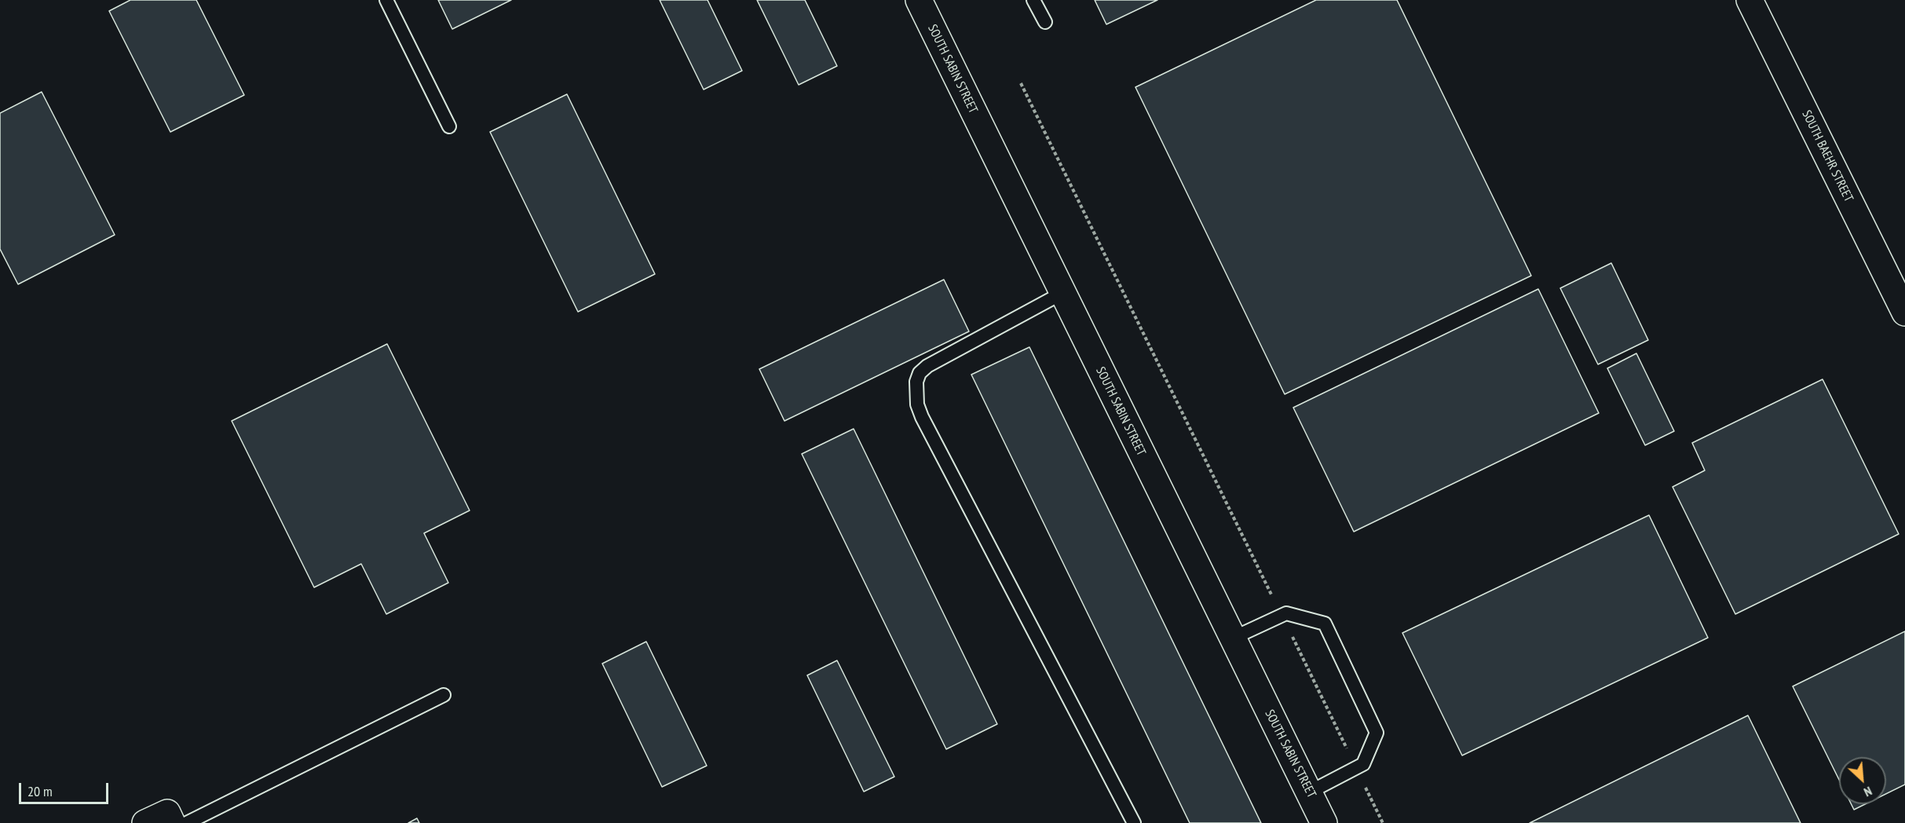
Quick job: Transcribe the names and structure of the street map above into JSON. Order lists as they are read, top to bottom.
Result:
{
  "streets": {
    "street": ["SOUTH SABIN STREET", "SOUTH BAEHR STREET"]
  },
  "scale_bar": "20 m",
  "north": "bottom right"
}
